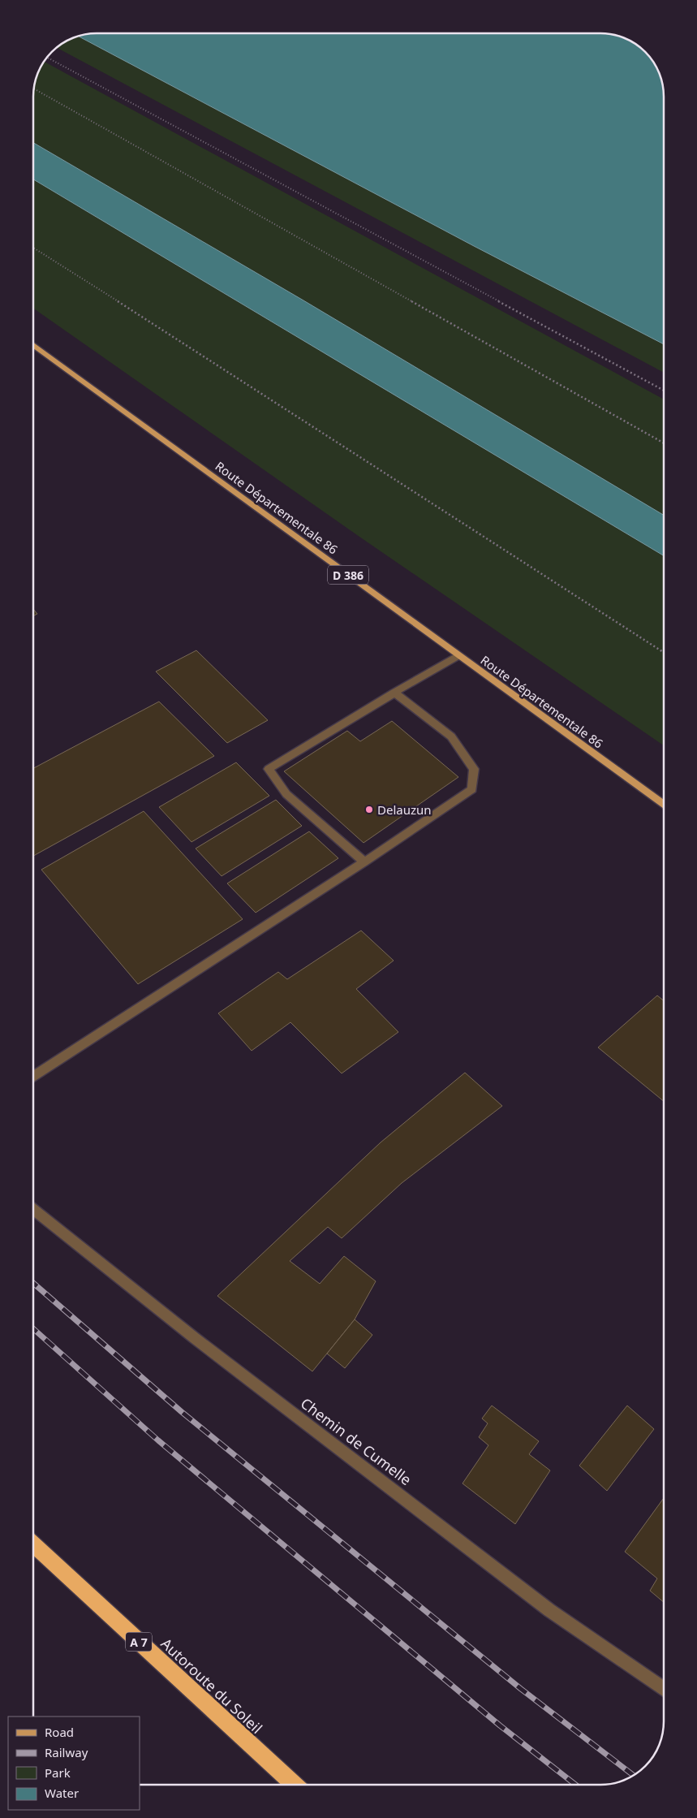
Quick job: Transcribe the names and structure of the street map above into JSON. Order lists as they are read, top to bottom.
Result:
{
  "streets": {
    "highway": ["A 7", "Autoroute du Soleil"],
    "main road": ["Route Départementale 86", "D 386"],
    "street": ["Chemin de Cumelle"]
  },
  "places": ["Delauzun"],
  "legend": [
    "Road",
    "Railway",
    "Park",
    "Water"
  ]
}
